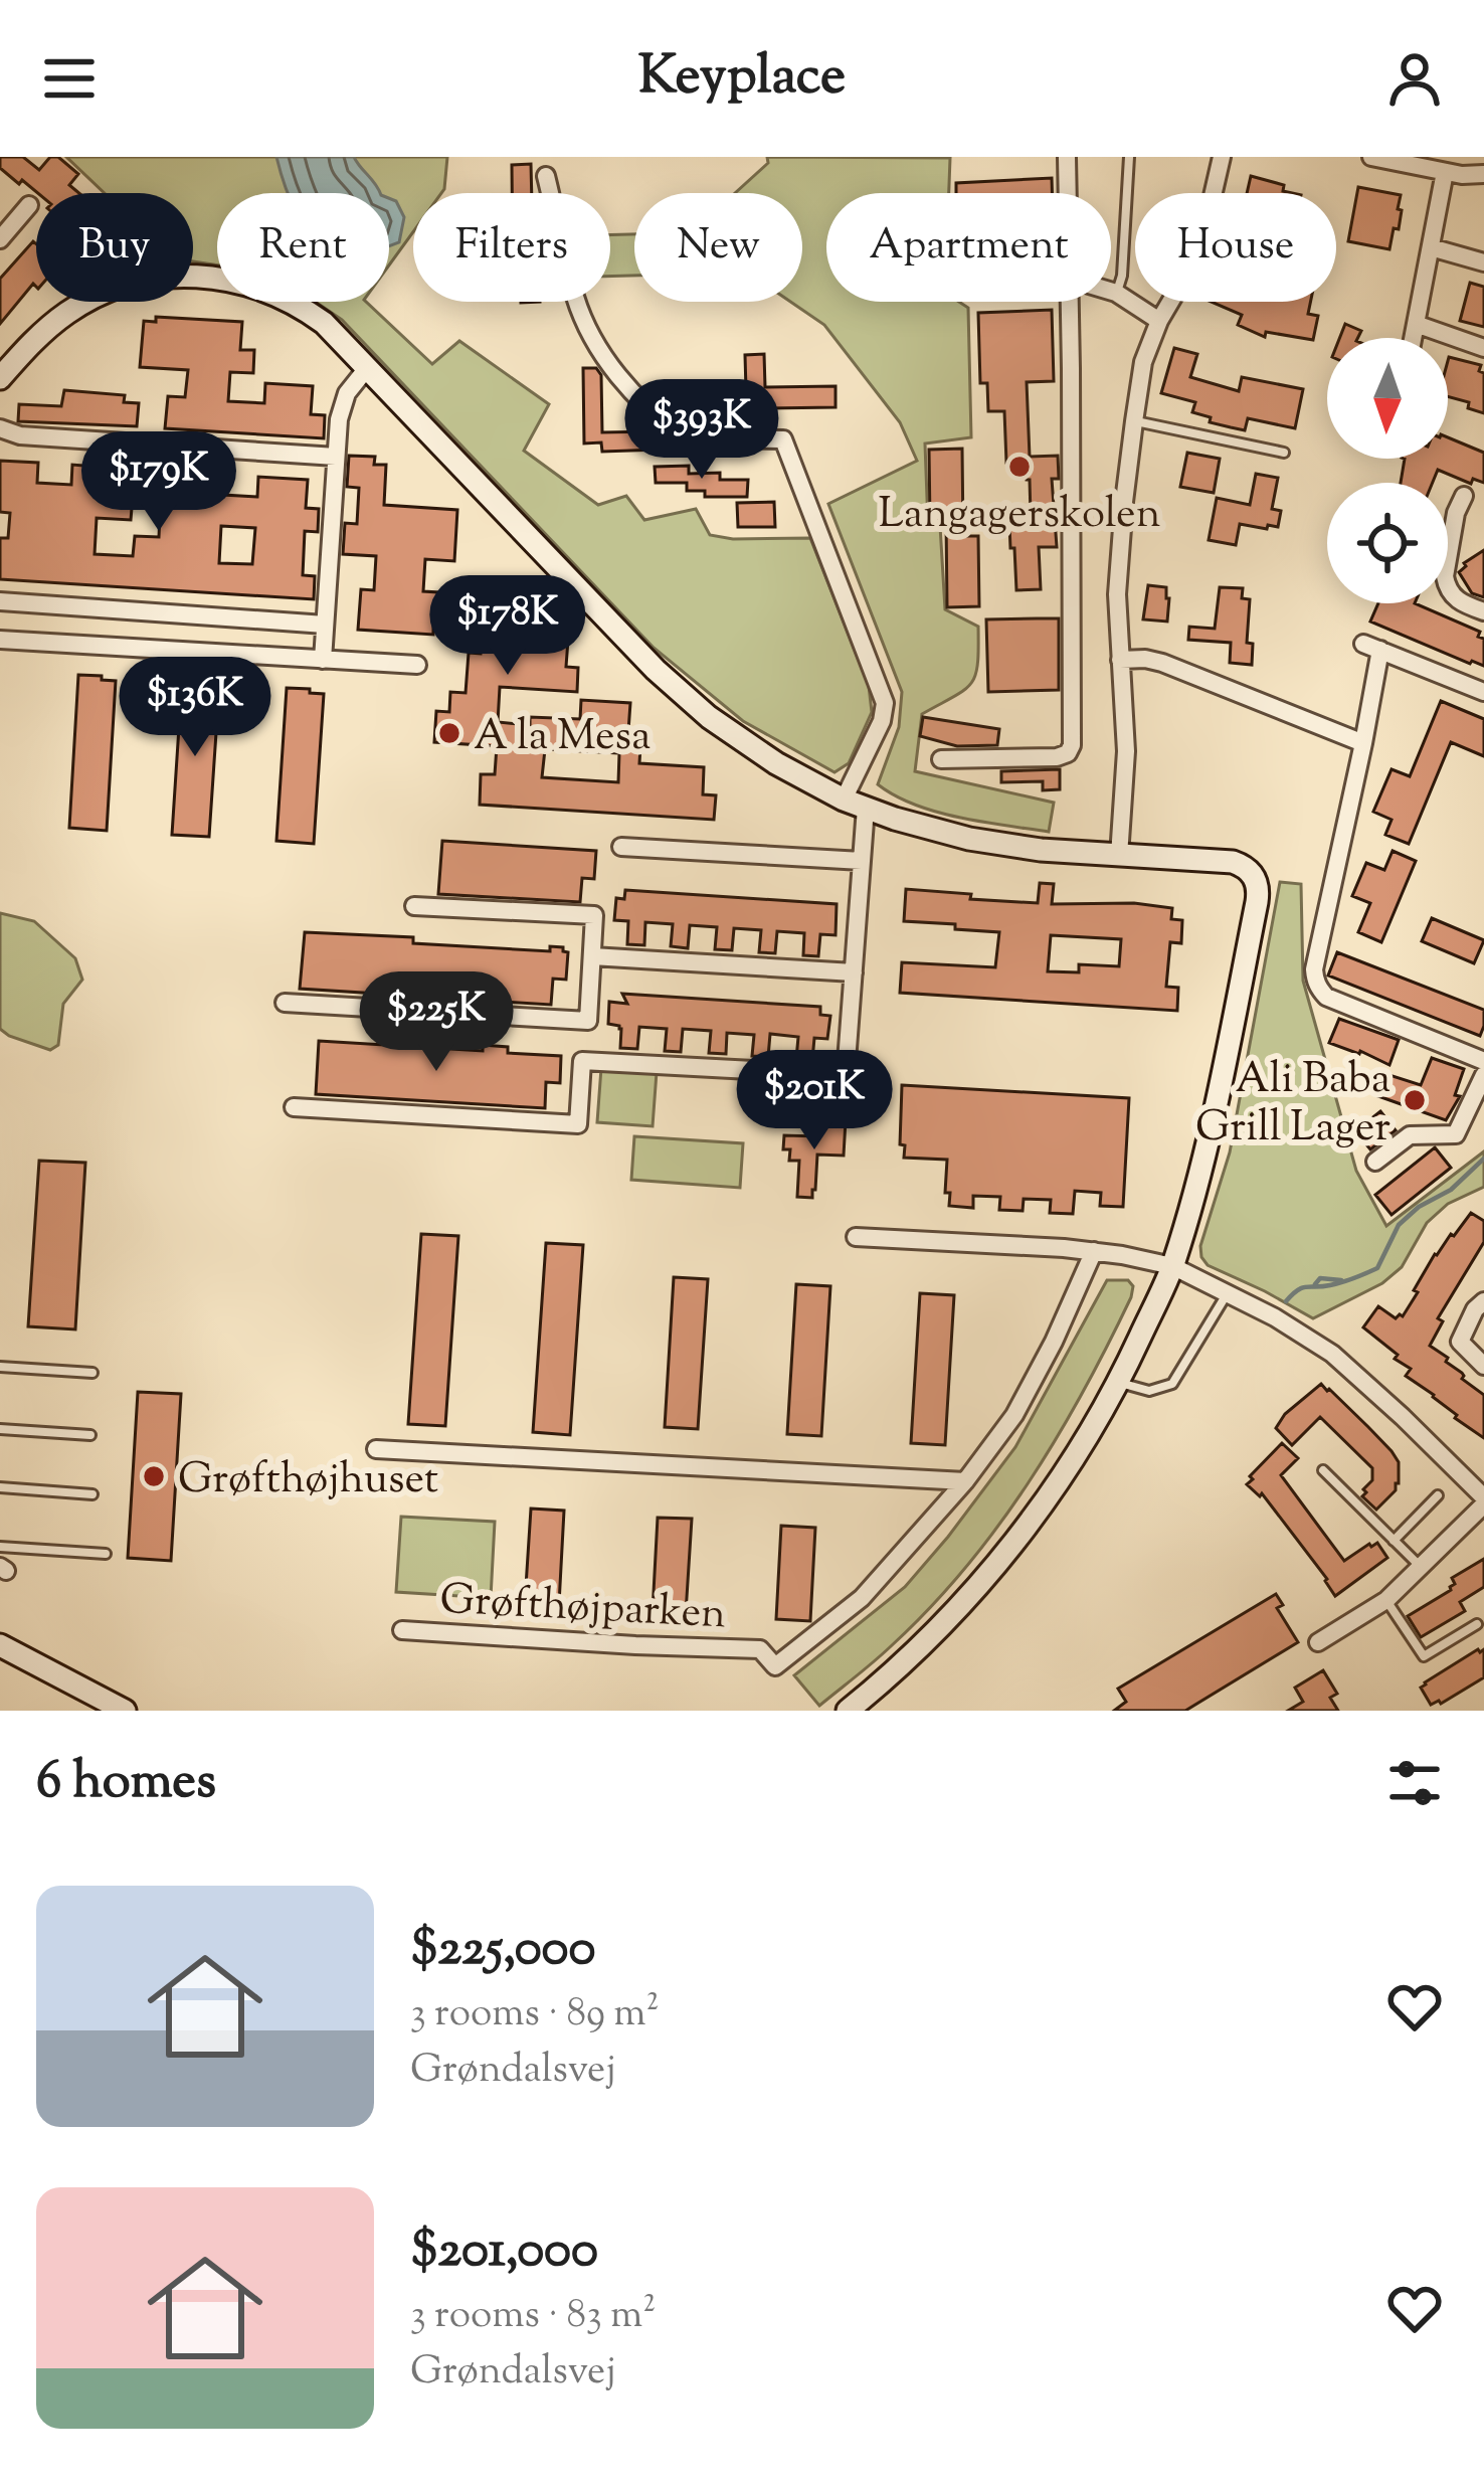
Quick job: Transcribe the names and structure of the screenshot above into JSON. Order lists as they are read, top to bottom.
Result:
{
  "streets": {
    "street": ["Grøfthøjparken"]
  },
  "places": [
    "Langagerskolen",
    "A la Mesa",
    "Ali Baba Grill Lager",
    "Grøfthøjhuset"
  ],
  "north": "bottom",
  "page": {
    "header": "Keyplace",
    "chip": [
      "Buy",
      "Rent",
      "Filters",
      "New",
      "Apartment",
      "House"
    ],
    "price": [
      "$393K",
      "$179K",
      "$178K",
      "$136K",
      "$225K",
      "$201K"
    ],
    "heading": "6 homes",
    "list": [
      {
        "name": "$225,000",
        "note": "3 rooms · 89 m² · Grøndalsvej"
      },
      {
        "name": "$201,000",
        "note": "3 rooms · 83 m² · Grøndalsvej"
      }
    ]
  }
}
